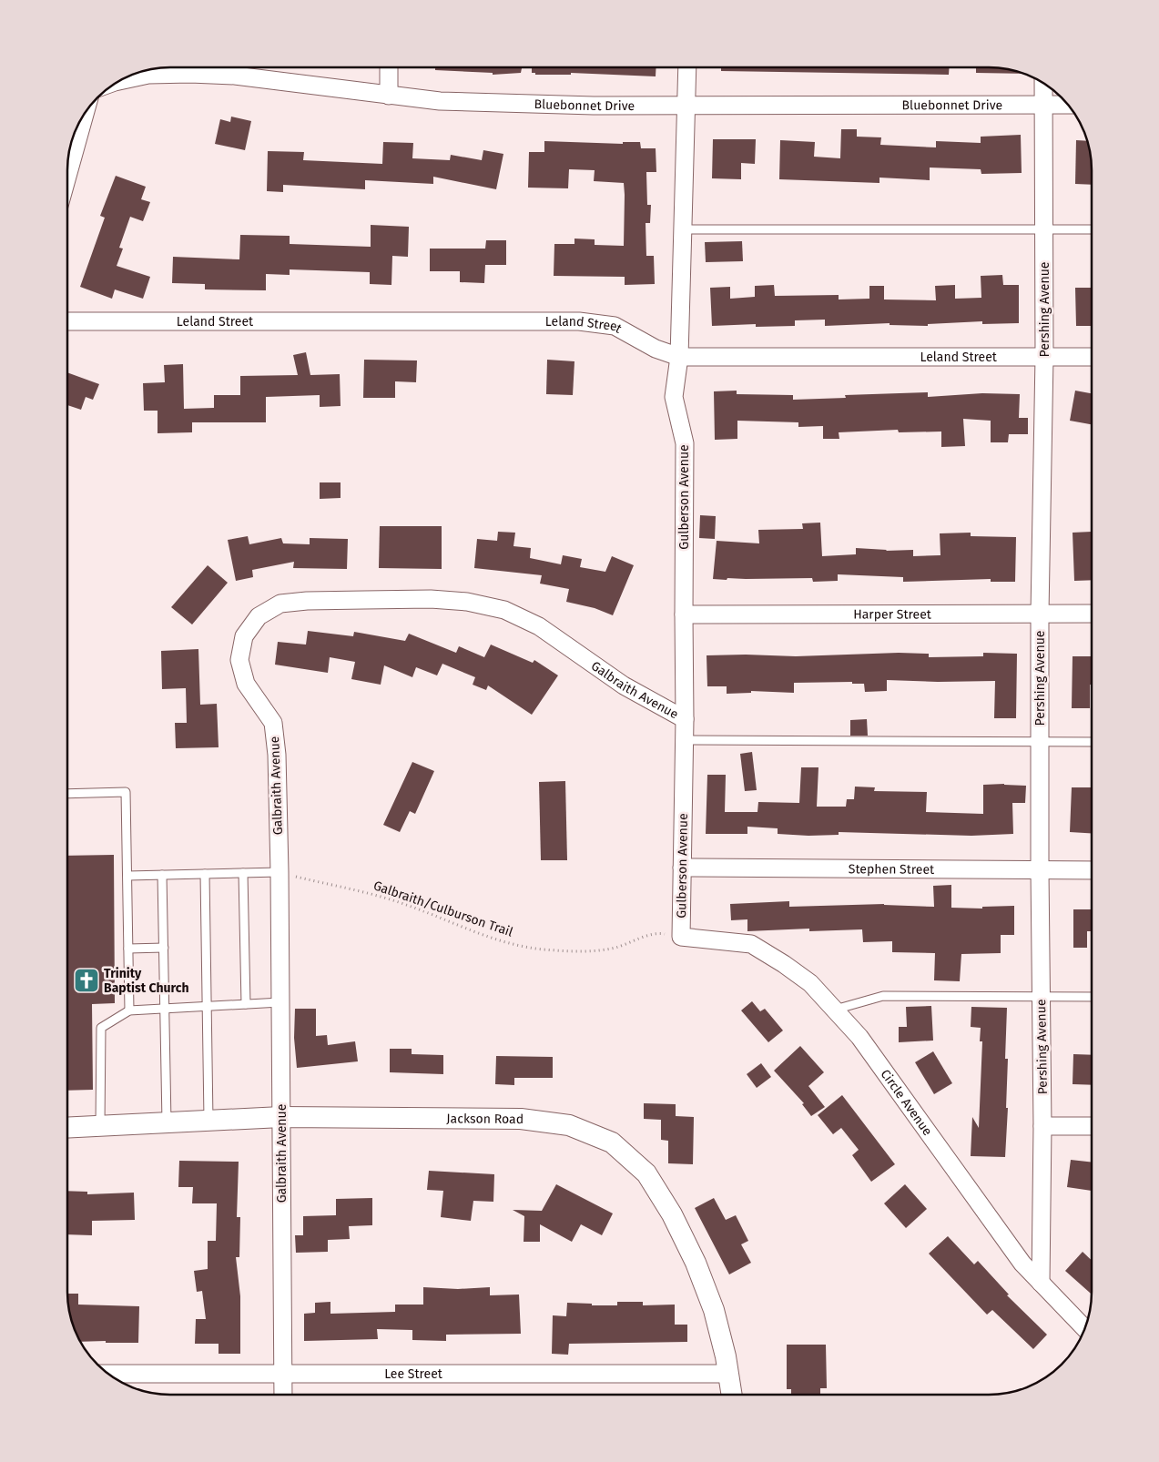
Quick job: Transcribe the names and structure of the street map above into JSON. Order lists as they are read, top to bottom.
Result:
{
  "streets": {
    "street": [
      "Bluebonnet Drive",
      "Pershing Avenue",
      "Leland Street",
      "Gulberson Avenue",
      "Harper Street",
      "Galbraith Avenue",
      "Stephen Street",
      "Circle Avenue",
      "Jackson Road",
      "Lee Street"
    ],
    "path": ["Galbraith/Culburson Trail"]
  },
  "crossings": [
    ["Bluebonnet Drive", "Pershing Avenue"],
    ["Bluebonnet Drive", "Gulberson Avenue"],
    ["Pershing Avenue", "Leland Street"],
    ["Pershing Avenue", "Harper Street"],
    ["Pershing Avenue", "Stephen Street"],
    ["Pershing Avenue", "Circle Avenue"],
    ["Leland Street", "Gulberson Avenue"],
    ["Gulberson Avenue", "Harper Street"],
    ["Gulberson Avenue", "Galbraith Avenue"],
    ["Gulberson Avenue", "Stephen Street"],
    ["Gulberson Avenue", "Galbraith/Culburson Trail"],
    ["Gulberson Avenue", "Circle Avenue"],
    ["Galbraith Avenue", "Galbraith/Culburson Trail"],
    ["Galbraith Avenue", "Jackson Road"],
    ["Galbraith Avenue", "Lee Street"],
    ["Galbraith/Culburson Trail", "Circle Avenue"],
    ["Jackson Road", "Lee Street"]
  ],
  "places": {
    "church": ["Trinity Baptist Church"]
  }
}
